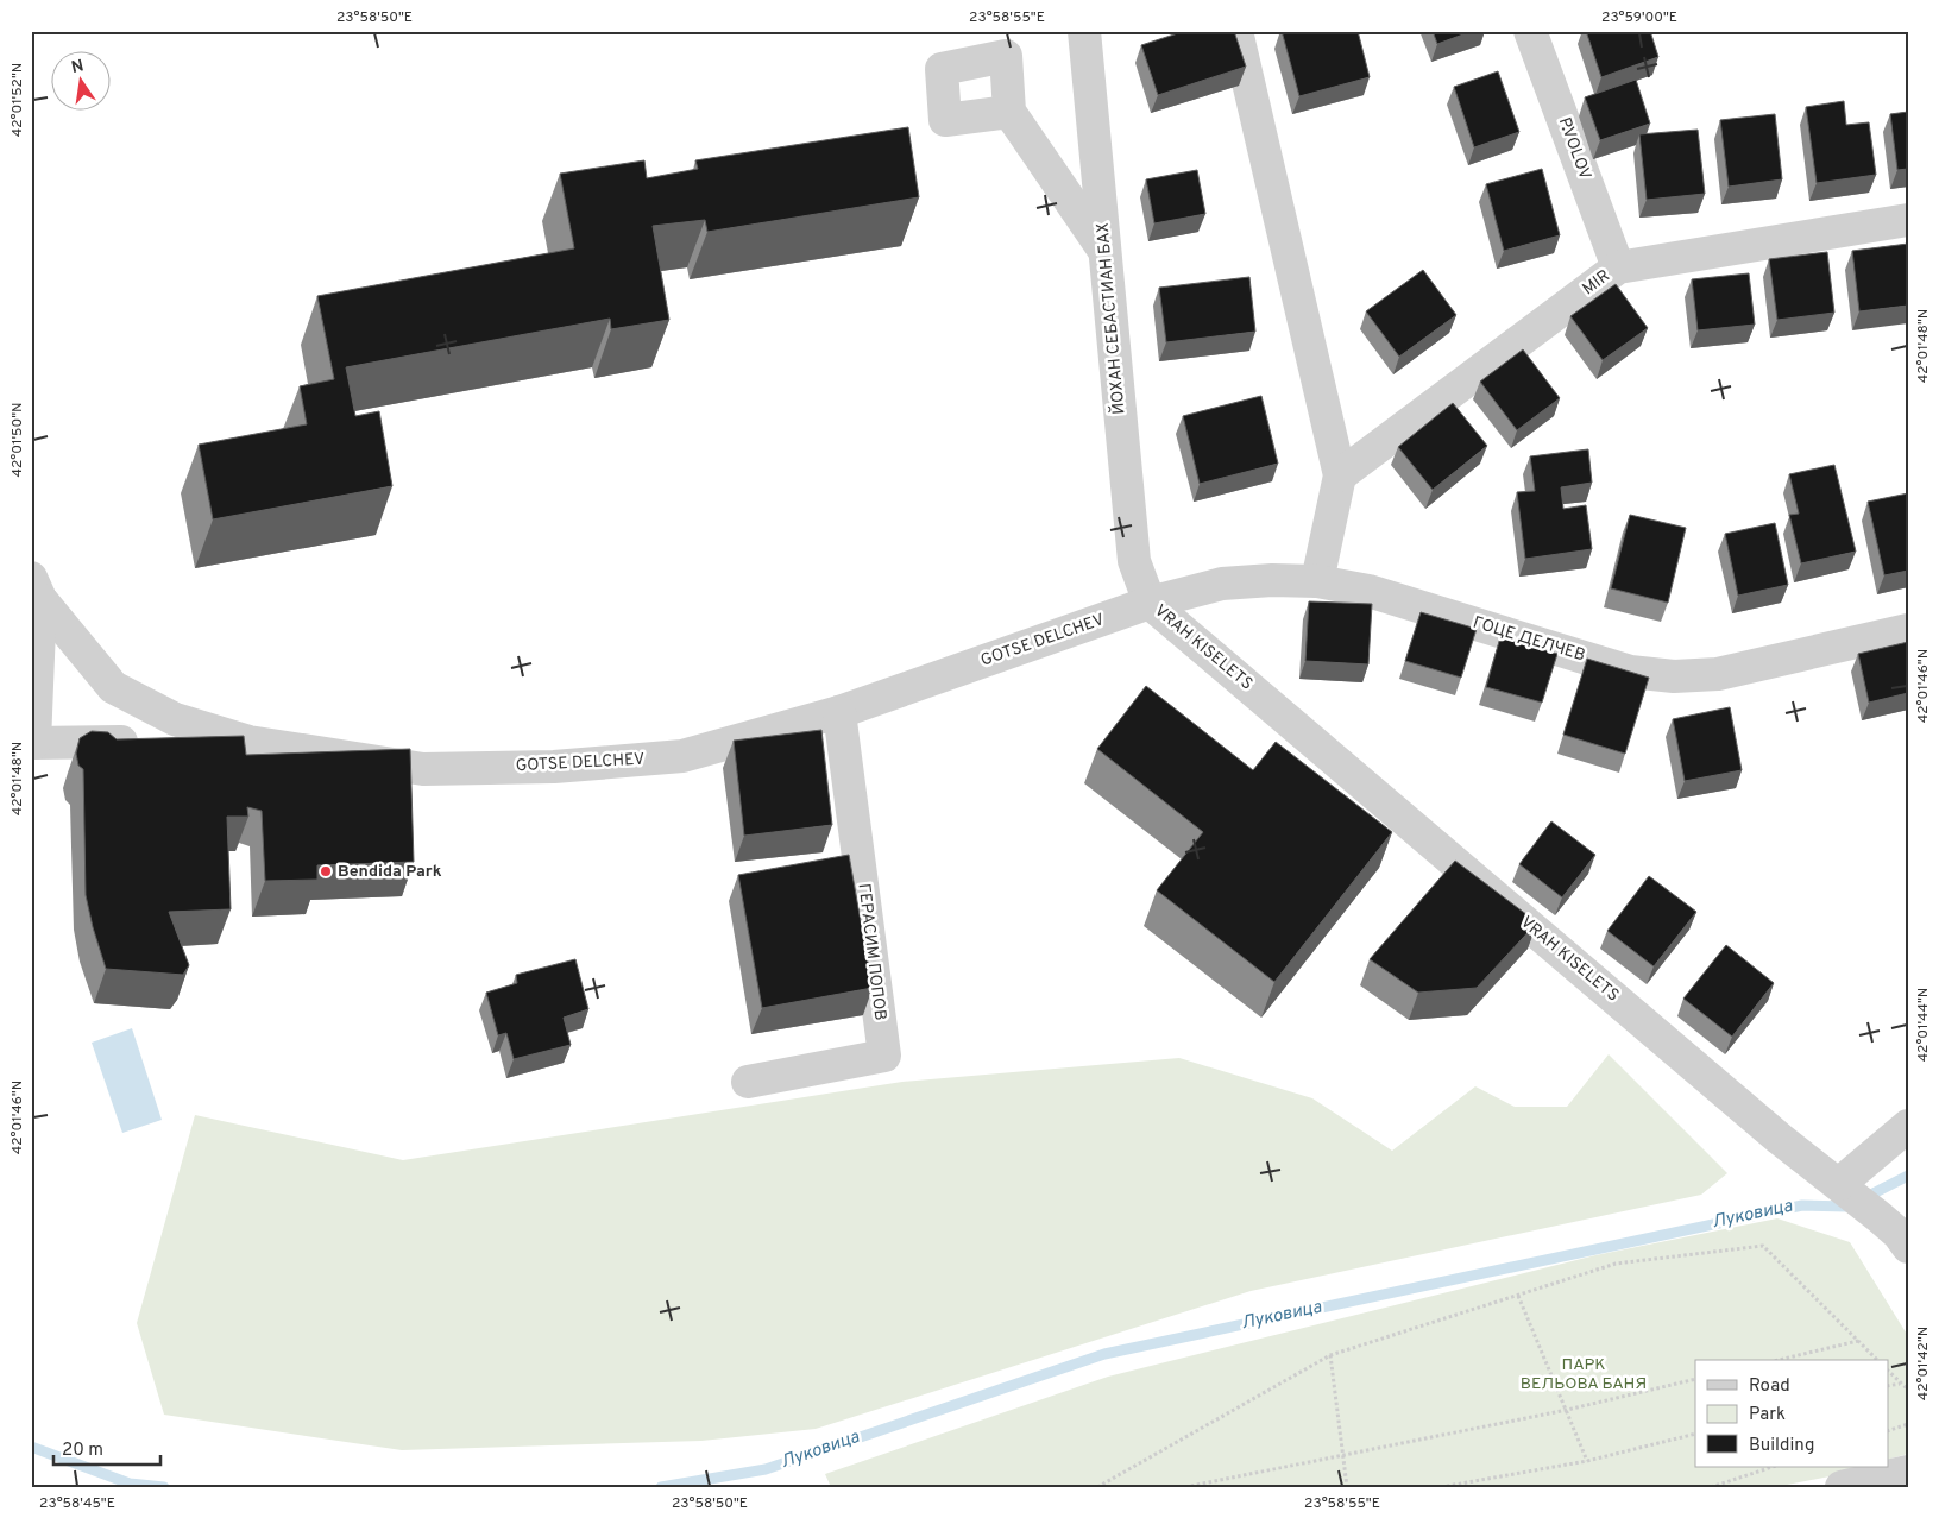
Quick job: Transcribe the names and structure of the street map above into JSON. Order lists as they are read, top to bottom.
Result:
{
  "streets": {
    "street": [
      "P.VOLOV",
      "MIR",
      "ЙОХАН СЕБАСТИАН БАХ",
      "ГОЦЕ ДЕЛЧЕВ",
      "GOTSE DELCHEV",
      "VRAH KISELETS",
      "ГЕРАСИМ ПОПОВ"
    ]
  },
  "crossings": [
    ["P.VOLOV", "MIR"],
    ["ЙОХАН СЕБАСТИАН БАХ", "ГОЦЕ ДЕЛЧЕВ"],
    ["ЙОХАН СЕБАСТИАН БАХ", "GOTSE DELCHEV"],
    ["ЙОХАН СЕБАСТИАН БАХ", "VRAH KISELETS"],
    ["ГОЦЕ ДЕЛЧЕВ", "GOTSE DELCHEV"],
    ["ГОЦЕ ДЕЛЧЕВ", "VRAH KISELETS"],
    ["GOTSE DELCHEV", "VRAH KISELETS"],
    ["GOTSE DELCHEV", "ГЕРАСИМ ПОПОВ"]
  ],
  "water": ["Луковица"],
  "parks": ["ПАРК ВЕЛЬОВА БАНЯ"],
  "places": ["Bendida Park"],
  "legend": ["Road", "Park", "Building"],
  "scale_bar": "20 m",
  "north": "top",
  "coordinates": [
    "23°58'50\"E",
    "23°58'55\"E",
    "23°59'00\"E",
    "42°01'52\"N",
    "42°01'48\"N",
    "42°01'50\"N",
    "42°01'46\"N",
    "42°01'44\"N",
    "42°01'42\"N",
    "23°58'45\"E"
  ]
}
